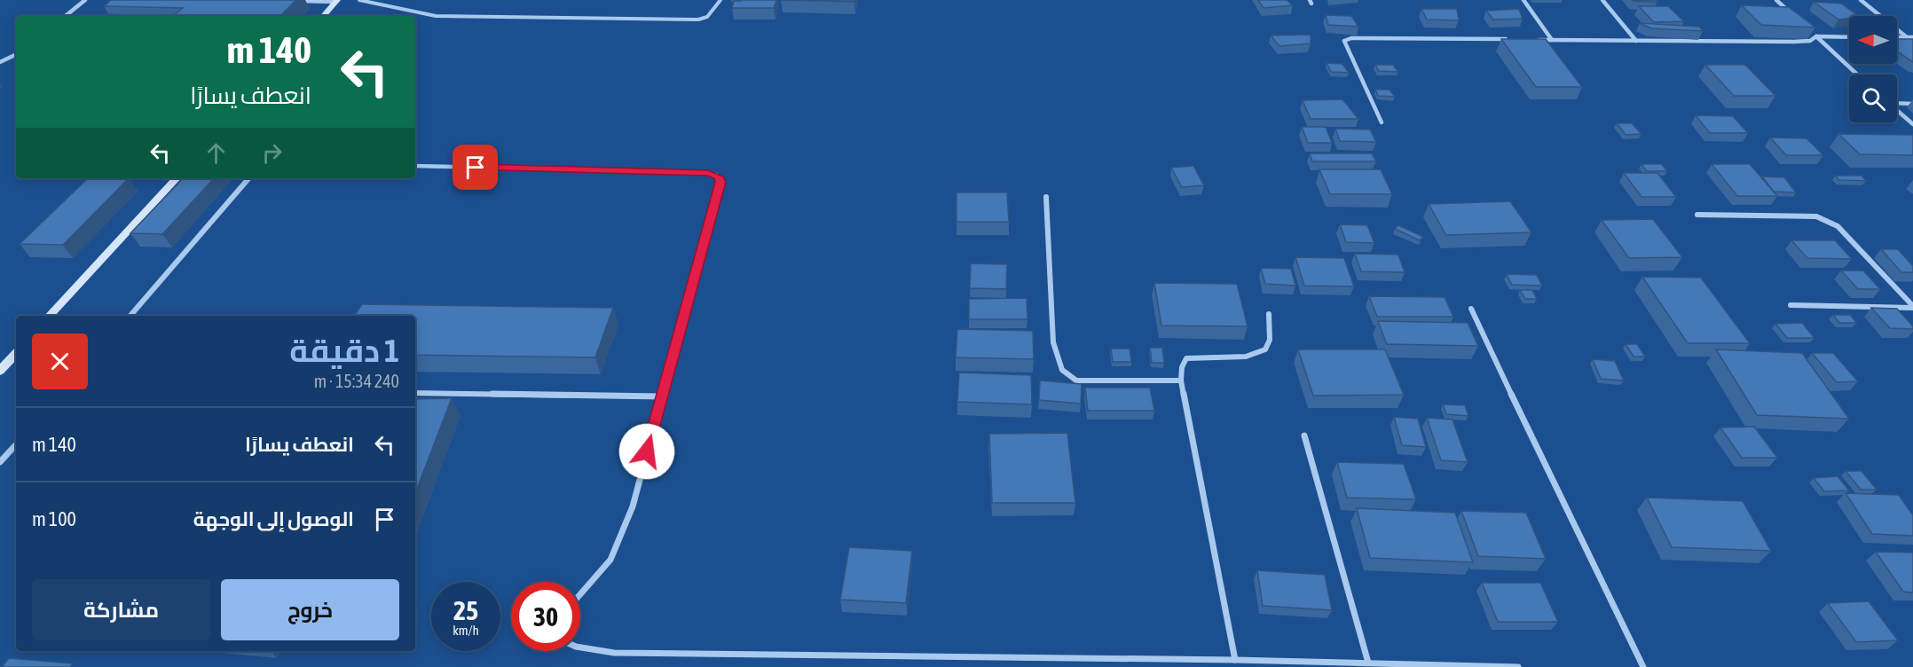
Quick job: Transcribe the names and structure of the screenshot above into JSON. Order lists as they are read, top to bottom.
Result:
{
  "north": "left",
  "page": {
    "turn": ["140 m", "انعطف يسارًا"],
    "heading": ["1 دقيقة", "240 m · 15:34"],
    "list": [
      {
        "name": "انعطف يسارًا",
        "value": "140 m"
      },
      {
        "name": "الوصول إلى الوجهة",
        "value": "100 m"
      }
    ],
    "buttons": ["خروج", "مشاركة"],
    "speed": "25 km/h",
    "limit": "30"
  }
}
